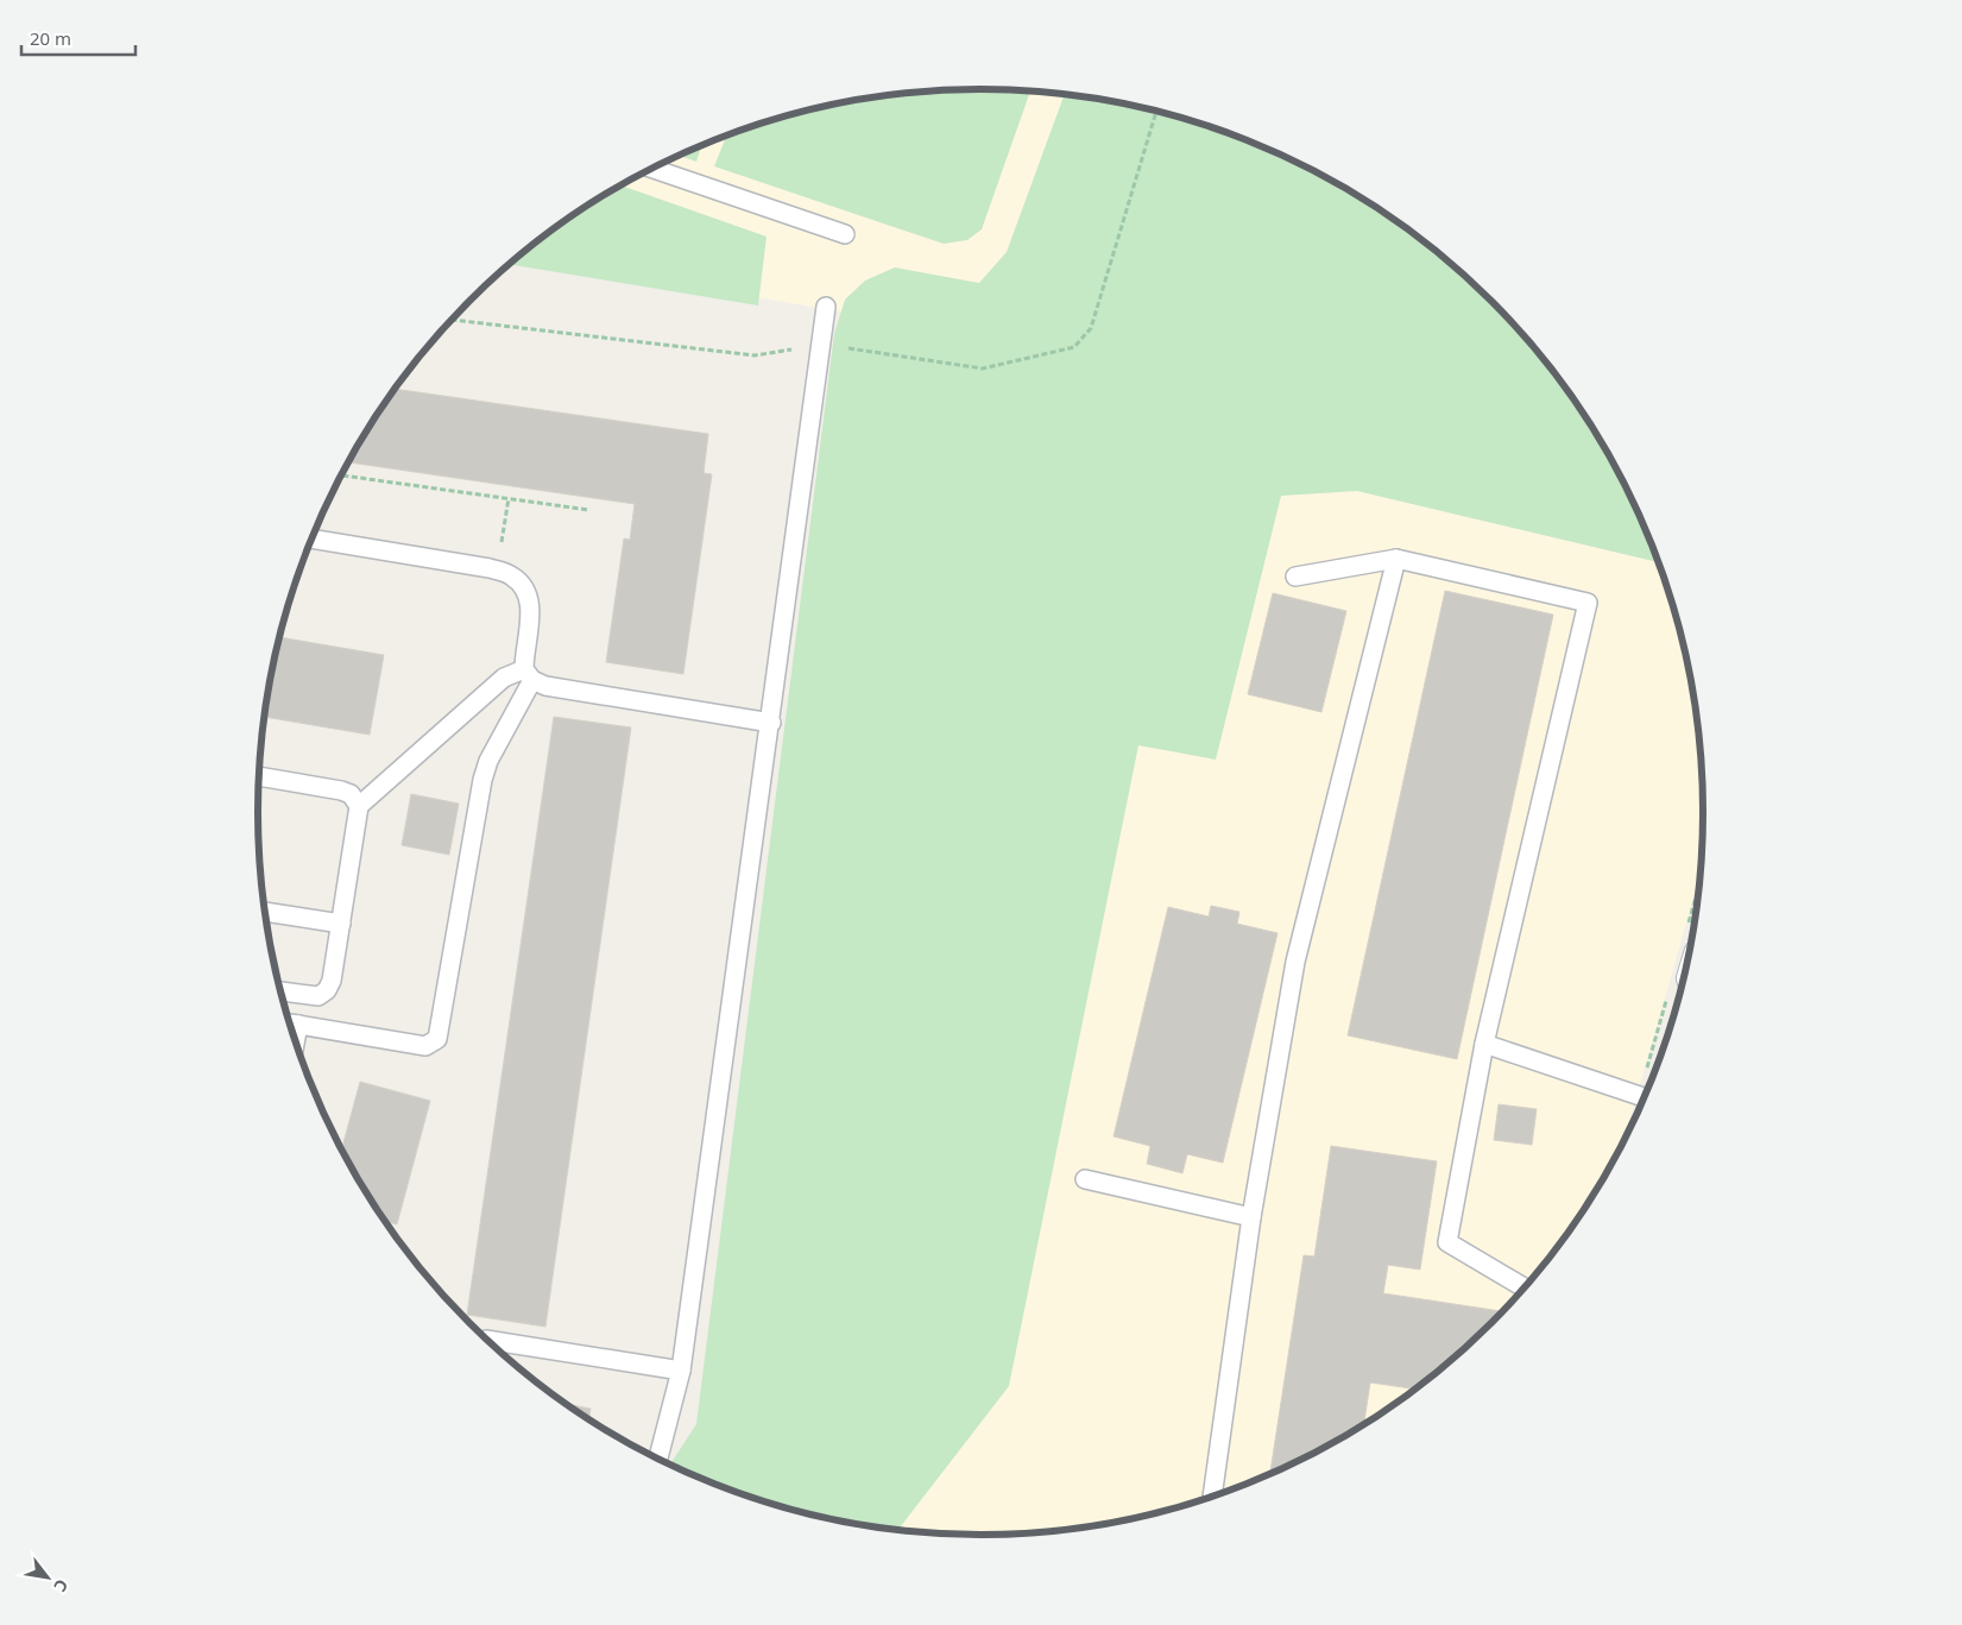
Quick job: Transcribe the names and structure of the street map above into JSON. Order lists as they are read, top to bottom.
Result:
{
  "scale_bar": "20 m",
  "north": "bottom right"
}
